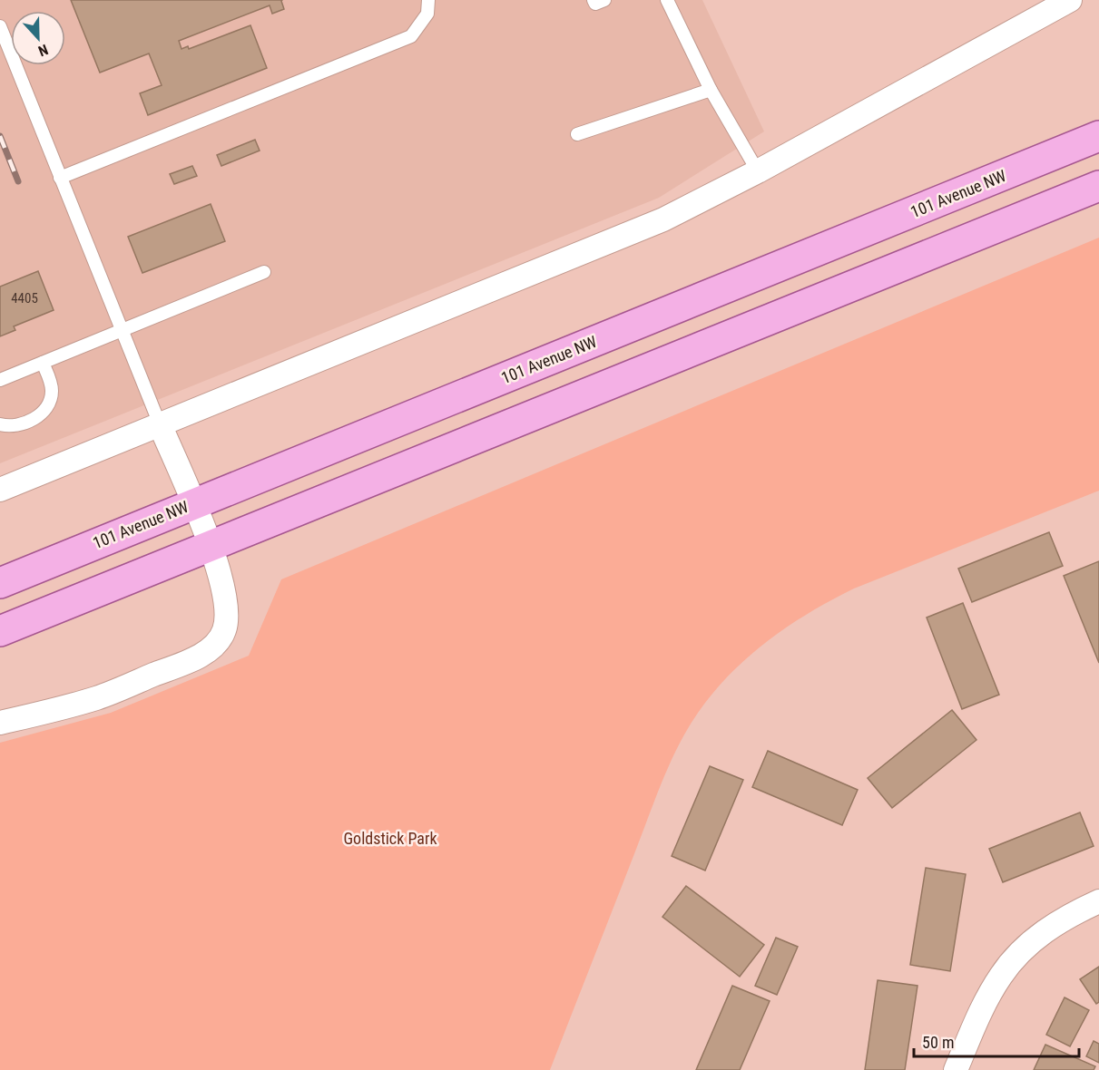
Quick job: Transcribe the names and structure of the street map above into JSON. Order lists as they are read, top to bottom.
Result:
{
  "streets": {
    "main road": ["101 Avenue NW"]
  },
  "parks": ["Goldstick Park"],
  "house_numbers": ["4405"],
  "scale_bar": "50 m",
  "north": "bottom"
}
